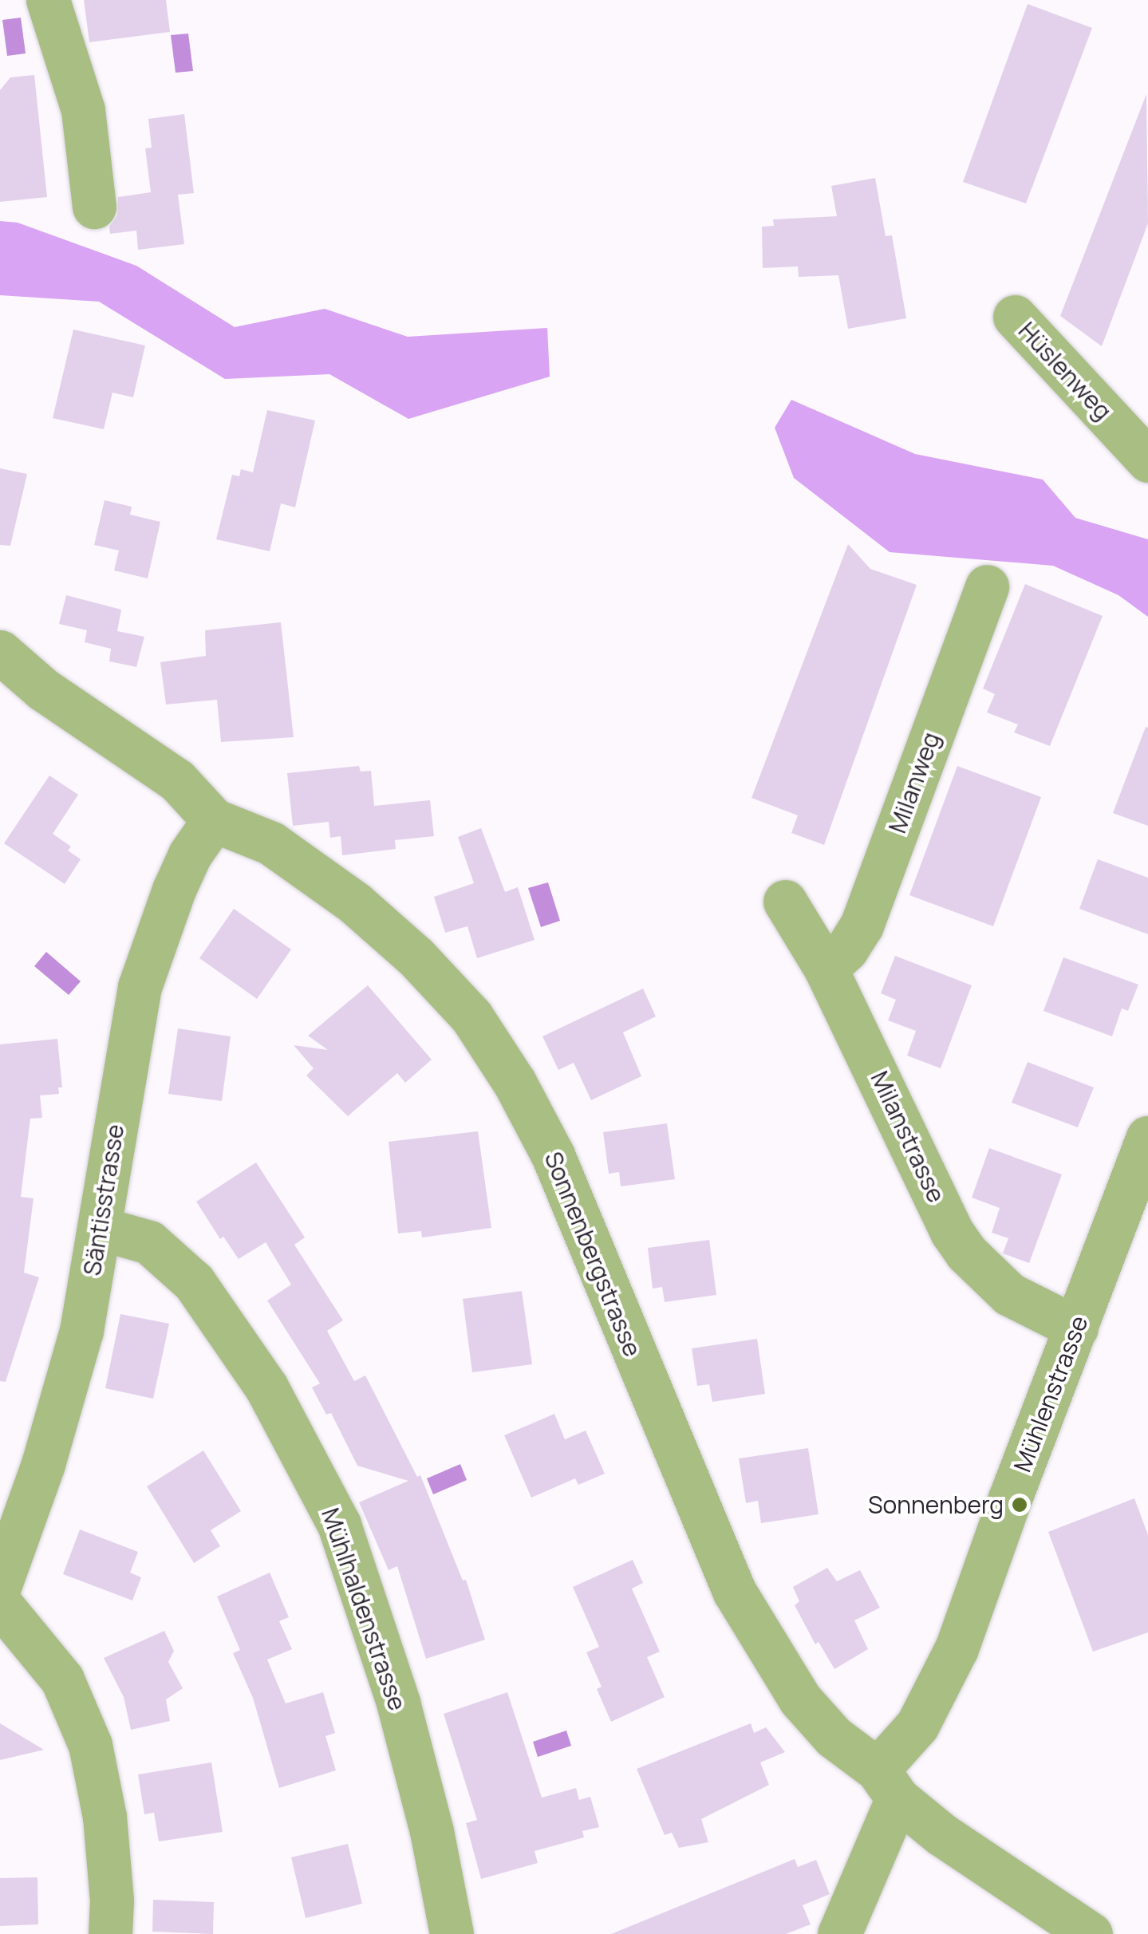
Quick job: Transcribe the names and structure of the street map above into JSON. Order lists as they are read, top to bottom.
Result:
{
  "streets": {
    "street": [
      "Hüslenweg",
      "Milanweg",
      "Milanstrasse",
      "Säntisstrasse",
      "Sonnenbergstrasse",
      "Mühlenstrasse",
      "Mühlhaldenstrasse"
    ]
  },
  "crossings": [
    ["Milanweg", "Milanstrasse"],
    ["Milanstrasse", "Mühlenstrasse"],
    ["Säntisstrasse", "Sonnenbergstrasse"],
    ["Säntisstrasse", "Mühlhaldenstrasse"],
    ["Sonnenbergstrasse", "Mühlenstrasse"]
  ],
  "places": ["Sonnenberg"]
}
